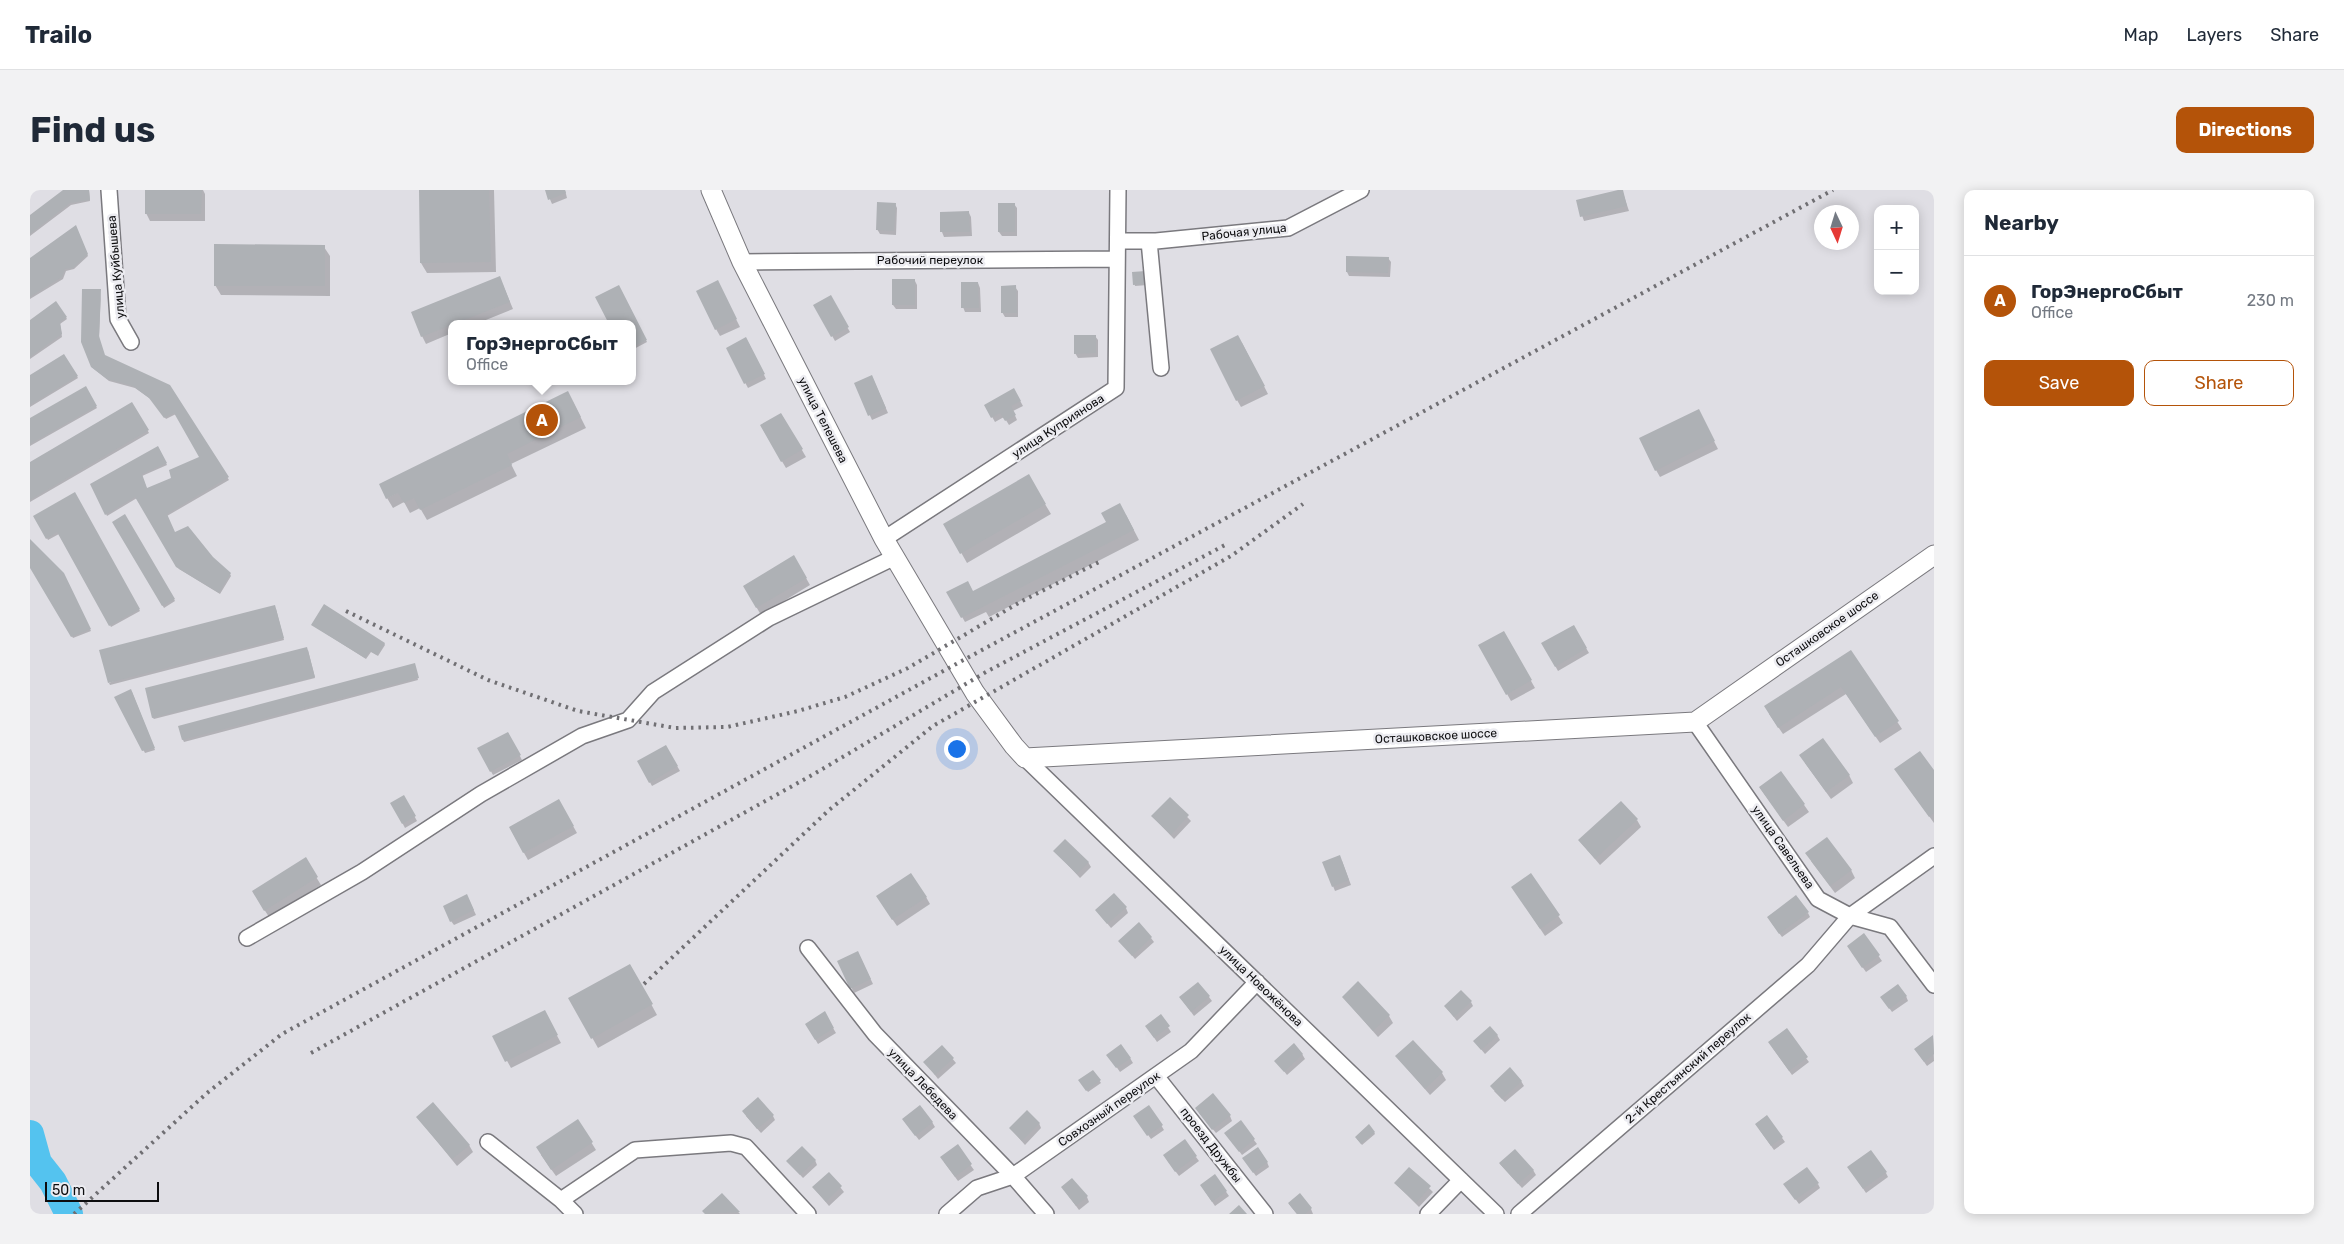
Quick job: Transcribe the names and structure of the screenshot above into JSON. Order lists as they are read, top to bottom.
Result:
{
  "streets": {
    "street": [
      "Рабочая улица",
      "Рабочий переулок",
      "улица Куйбышева",
      "улица Телешева",
      "улица Куприянова",
      "Осташковское шоссе",
      "улица Савельева",
      "улица Новожёнова",
      "2-й Крестьянский переулок",
      "улица Лебедева",
      "Совхозный переулок",
      "проезд Дружбы"
    ]
  },
  "crossings": [
    ["Рабочая улица", "улица Куприянова"],
    ["Рабочий переулок", "улица Телешева"],
    ["Рабочий переулок", "улица Куприянова"],
    ["улица Телешева", "улица Куприянова"],
    ["улица Телешева", "Осташковское шоссе"],
    ["улица Телешева", "улица Новожёнова"],
    ["Осташковское шоссе", "улица Савельева"],
    ["Осташковское шоссе", "улица Новожёнова"],
    ["улица Савельева", "2-й Крестьянский переулок"],
    ["улица Новожёнова", "Совхозный переулок"],
    ["улица Лебедева", "Совхозный переулок"],
    ["Совхозный переулок", "проезд Дружбы"]
  ],
  "scale_bar": "50 m",
  "north": "bottom",
  "page": {
    "header": "Trailo",
    "nav": ["Map", "Layers", "Share"],
    "buttons": [
      "Directions",
      ["Save", "Share"]
    ],
    "title": "Find us",
    "heading": "Nearby",
    "map_buttons": ["+", "−"],
    "list": [
      {
        "mark": "A",
        "name": "ГорЭнергоСбыт",
        "note": "Office",
        "value": "230 m"
      }
    ],
    "popup": ["ГорЭнергоСбыт", "Office"],
    "pins": "A",
    "scale": "50 m"
  }
}
